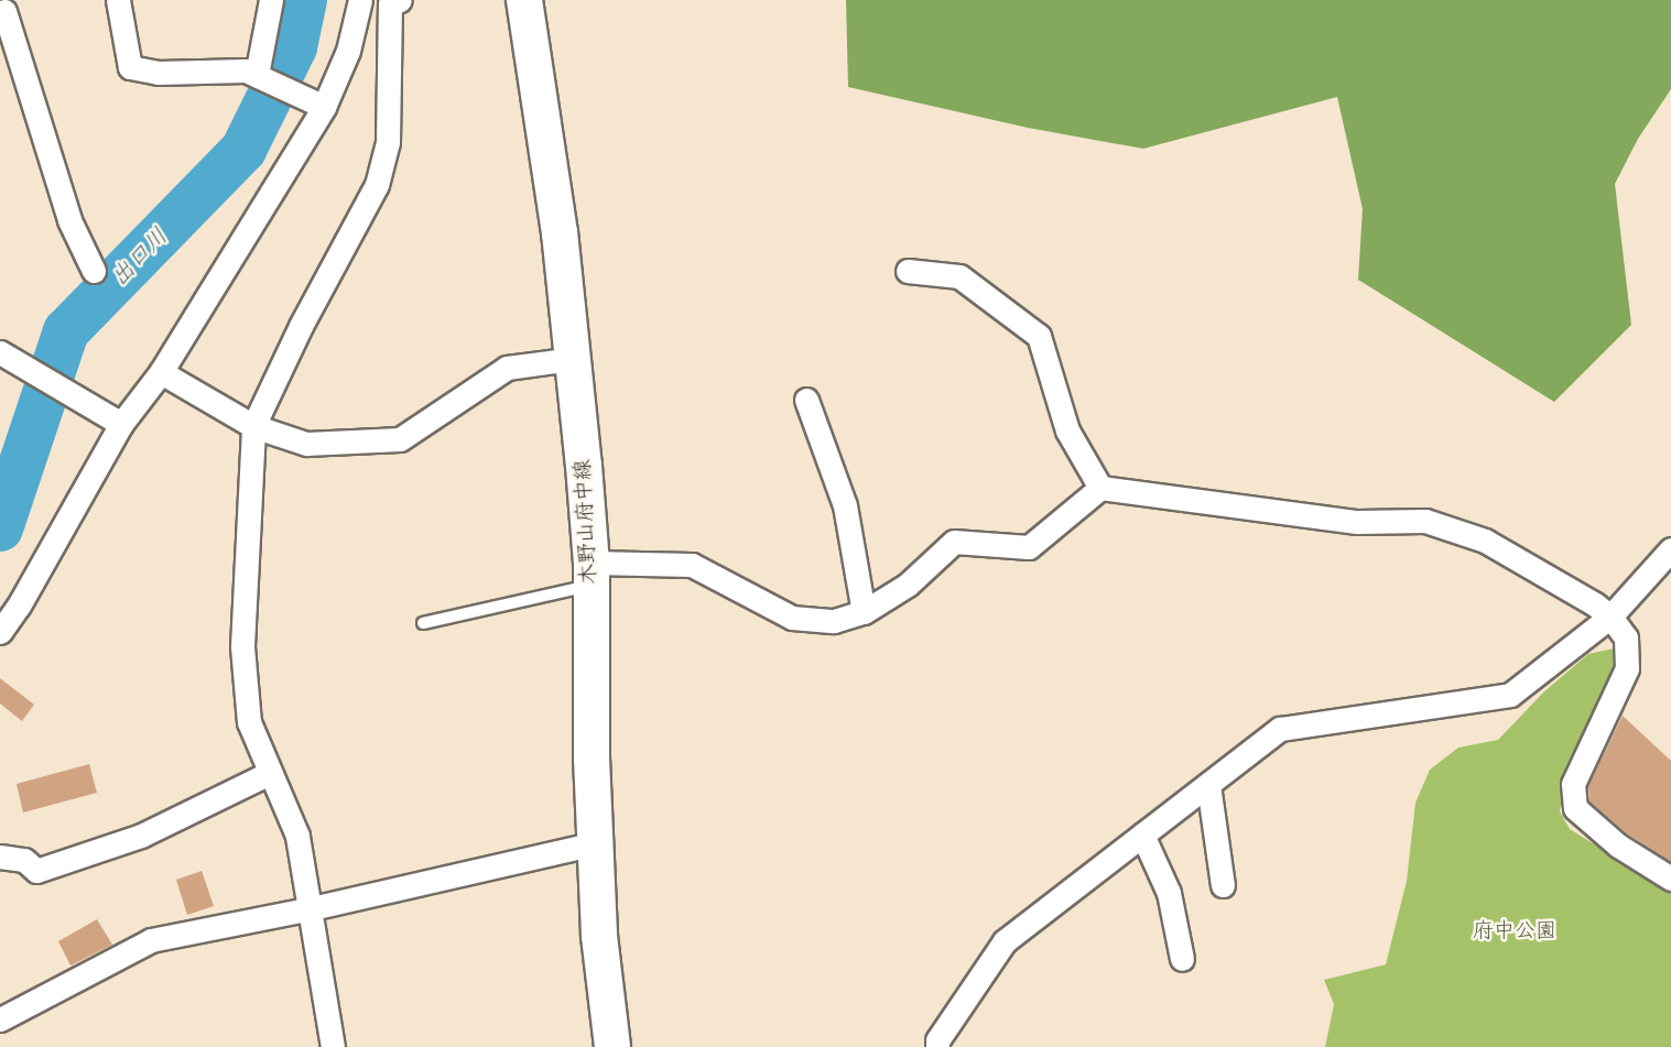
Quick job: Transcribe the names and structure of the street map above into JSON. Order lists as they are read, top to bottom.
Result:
{
  "streets": {
    "main road": ["木野山府中線"]
  },
  "water": ["出口川"],
  "parks": ["府中公園"]
}
